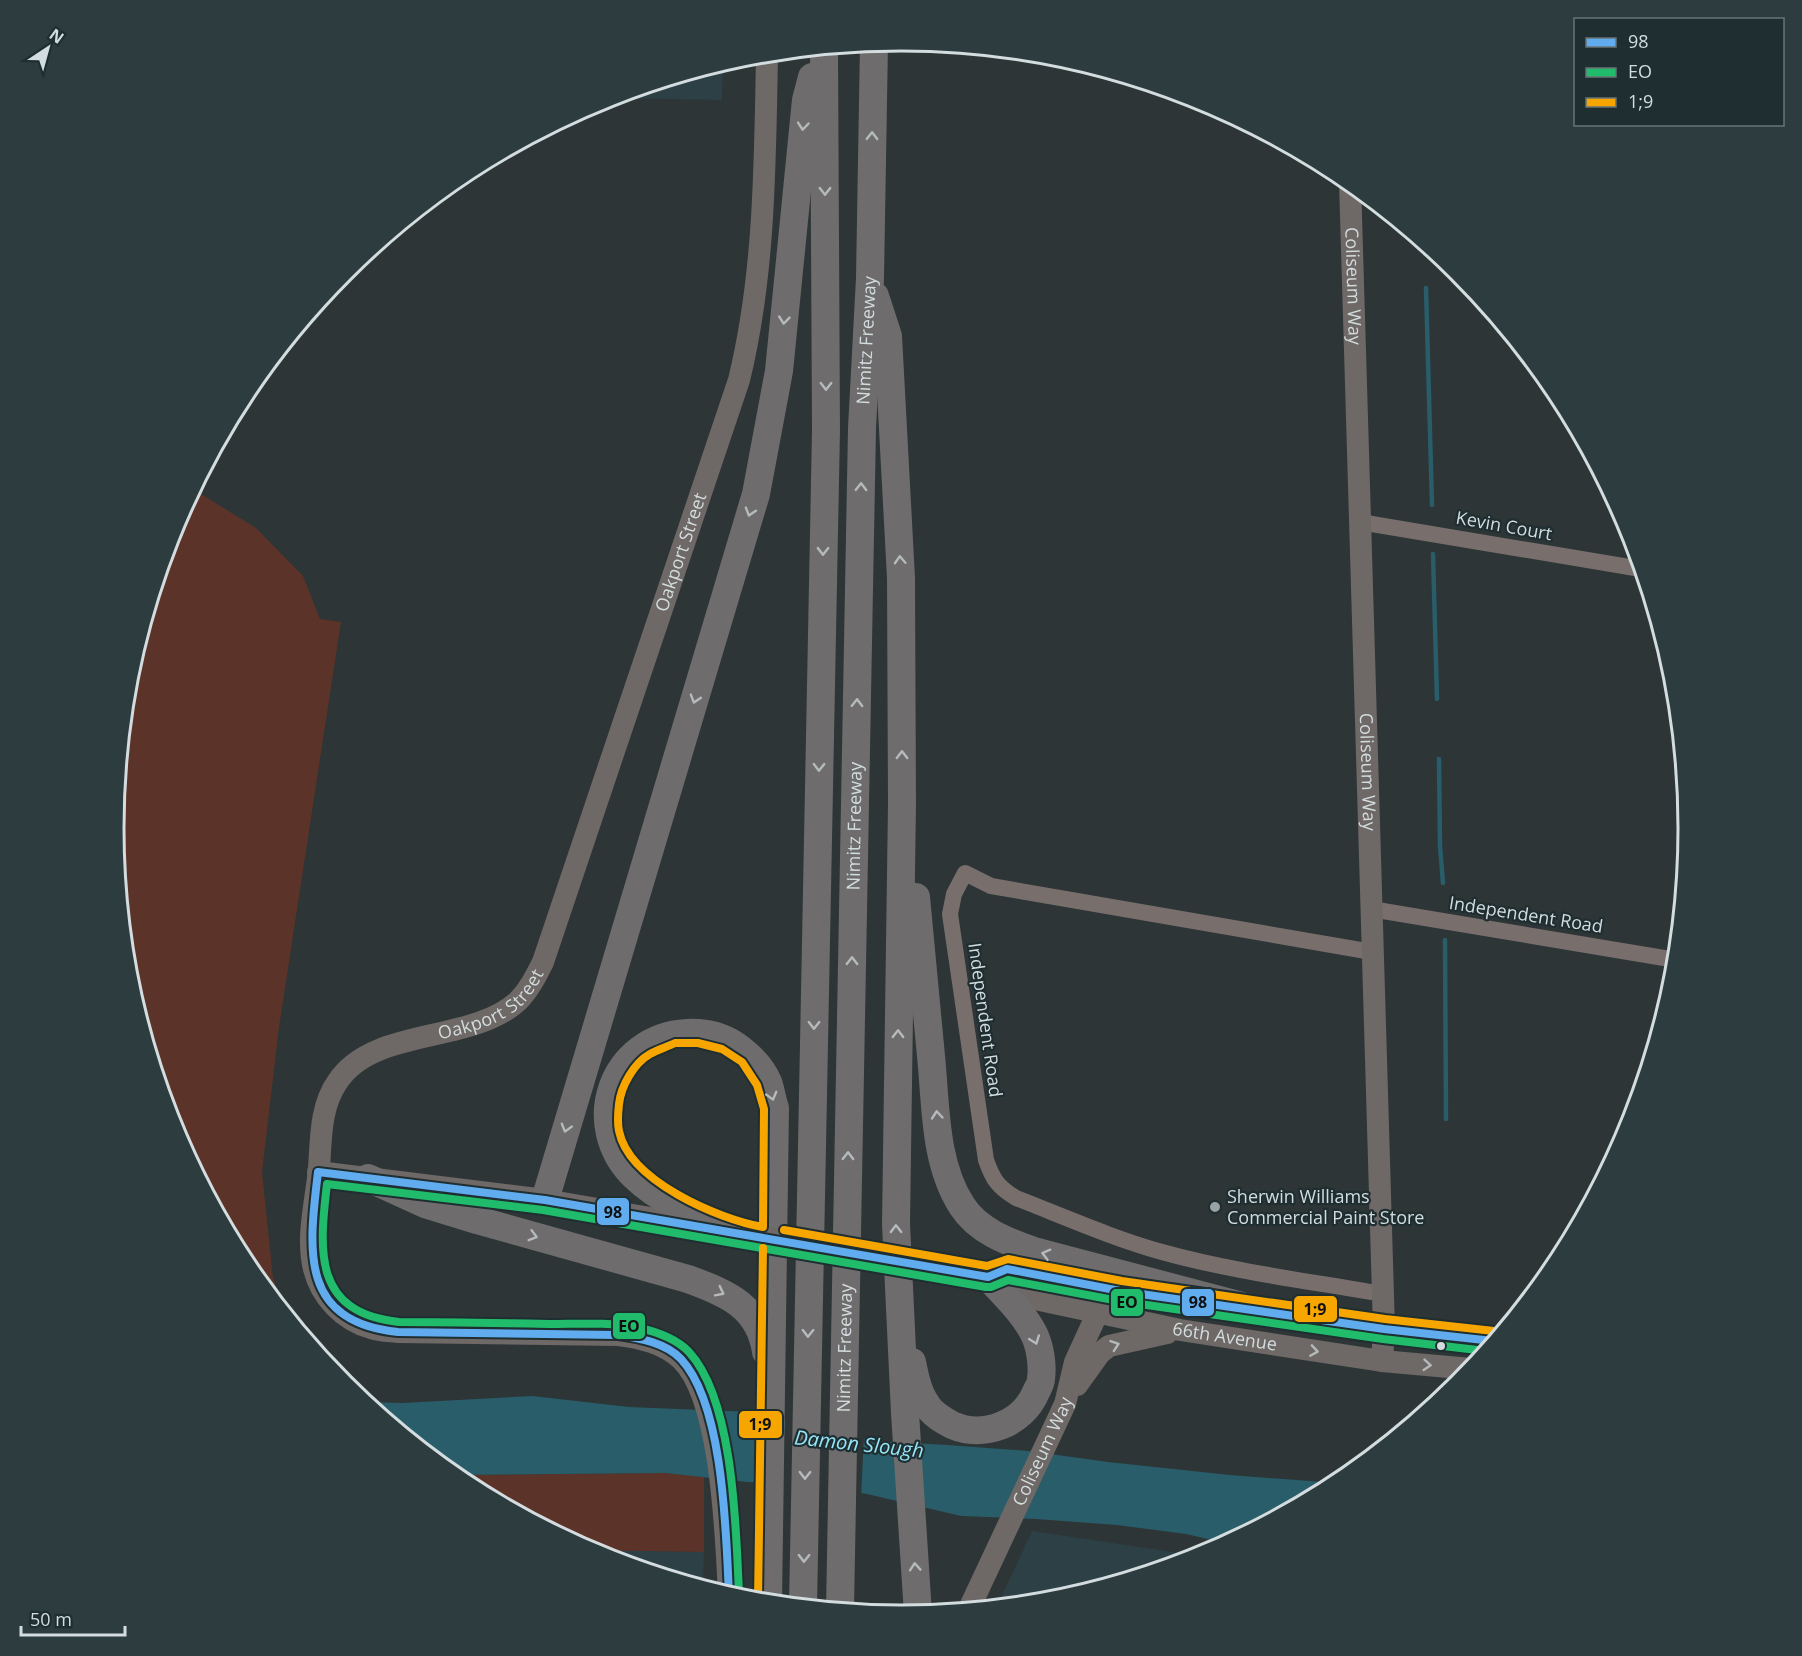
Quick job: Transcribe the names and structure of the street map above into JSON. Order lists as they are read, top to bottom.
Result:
{
  "streets": {
    "highway": ["Nimitz Freeway"],
    "street": [
      "Coliseum Way",
      "Kevin Court",
      "Oakport Street",
      "Independent Road",
      "66th Avenue"
    ]
  },
  "crossings": [
    ["Coliseum Way", "Kevin Court"],
    ["Coliseum Way", "Independent Road"],
    ["Coliseum Way", "66th Avenue"],
    ["Oakport Street", "66th Avenue"]
  ],
  "water": ["Damon Slough"],
  "places": ["Sherwin Williams Commercial Paint Store"],
  "lines": ["transit line 1;9", "transit line 98", "transit line EO"],
  "legend": ["98", "EO", "1;9"],
  "scale_bar": "50 m",
  "north": "top right"
}
